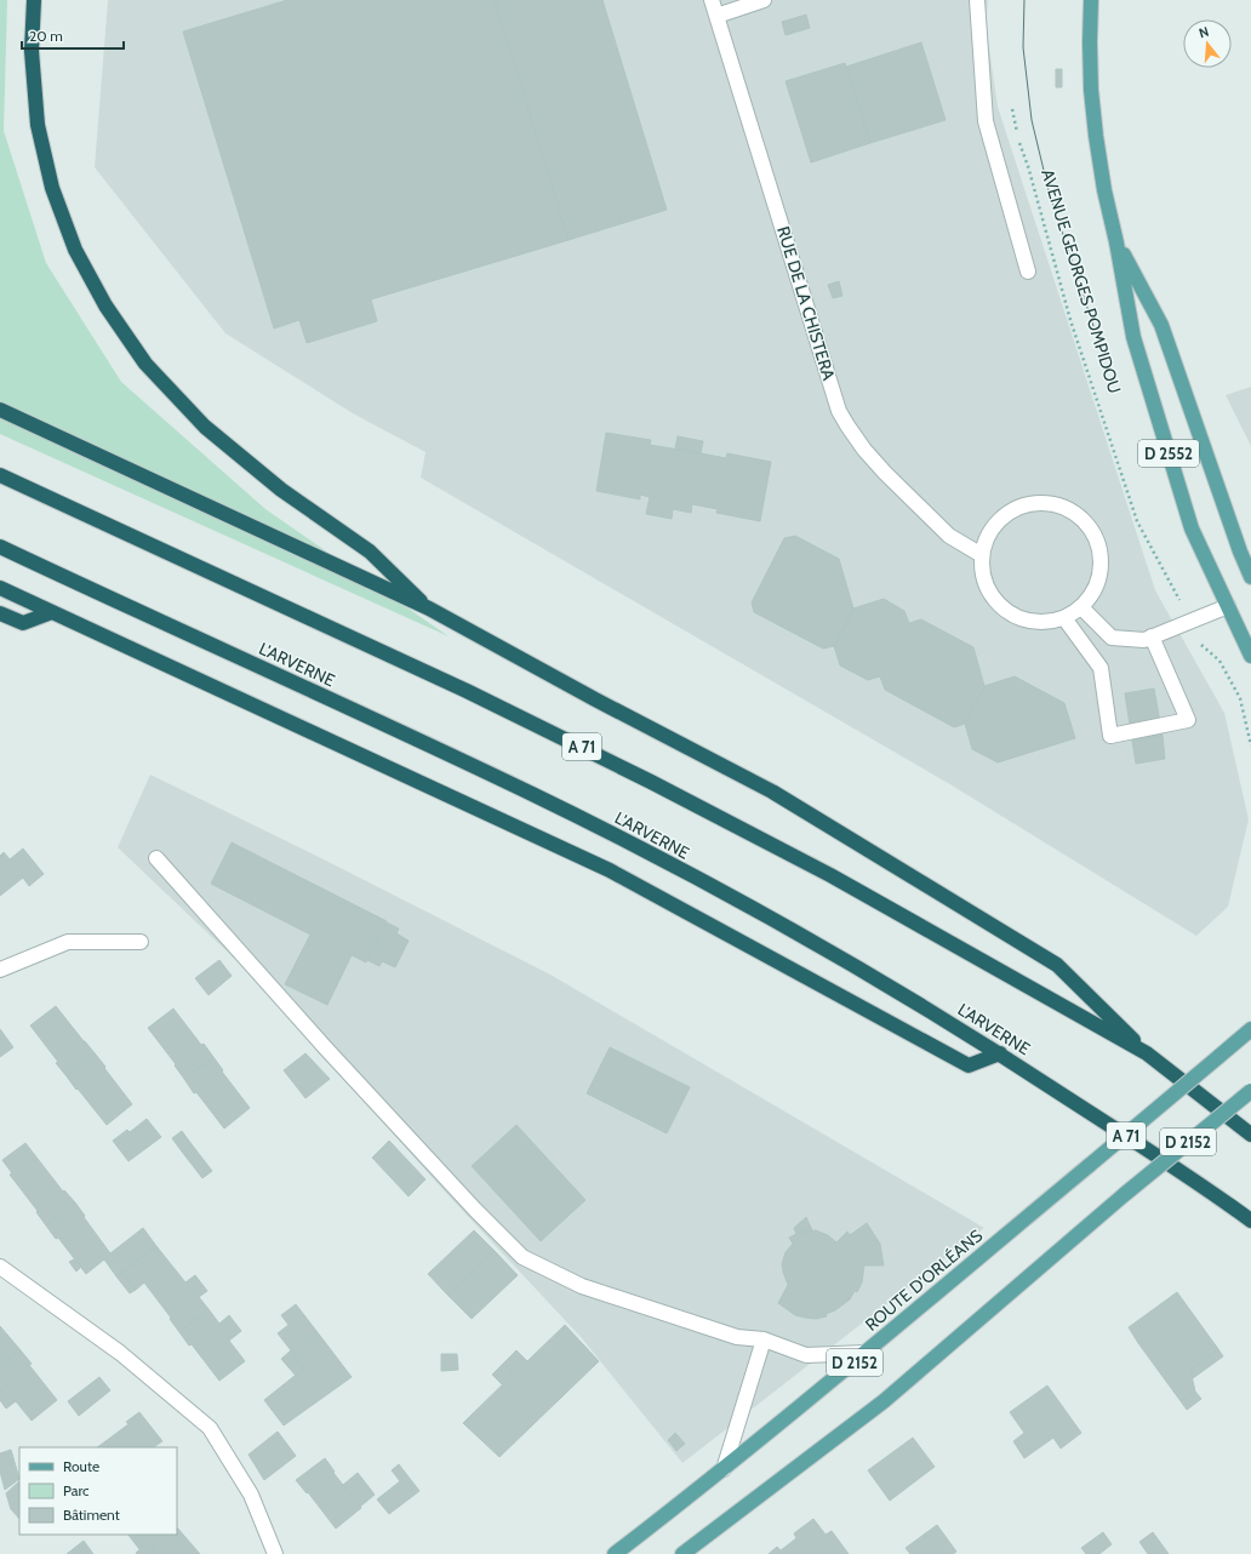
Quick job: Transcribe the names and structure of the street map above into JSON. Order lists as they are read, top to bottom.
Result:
{
  "streets": {
    "highway": ["L'ARVERNE", "A 71"],
    "main road": [
      "AVENUE GEORGES POMPIDOU",
      "D 2552",
      "D 2152",
      "ROUTE D'ORLÉANS"
    ],
    "street": ["RUE DE LA CHISTERA"]
  },
  "legend": ["Route", "Parc", "Bâtiment"],
  "scale_bar": "20 m",
  "north": "top"
}
